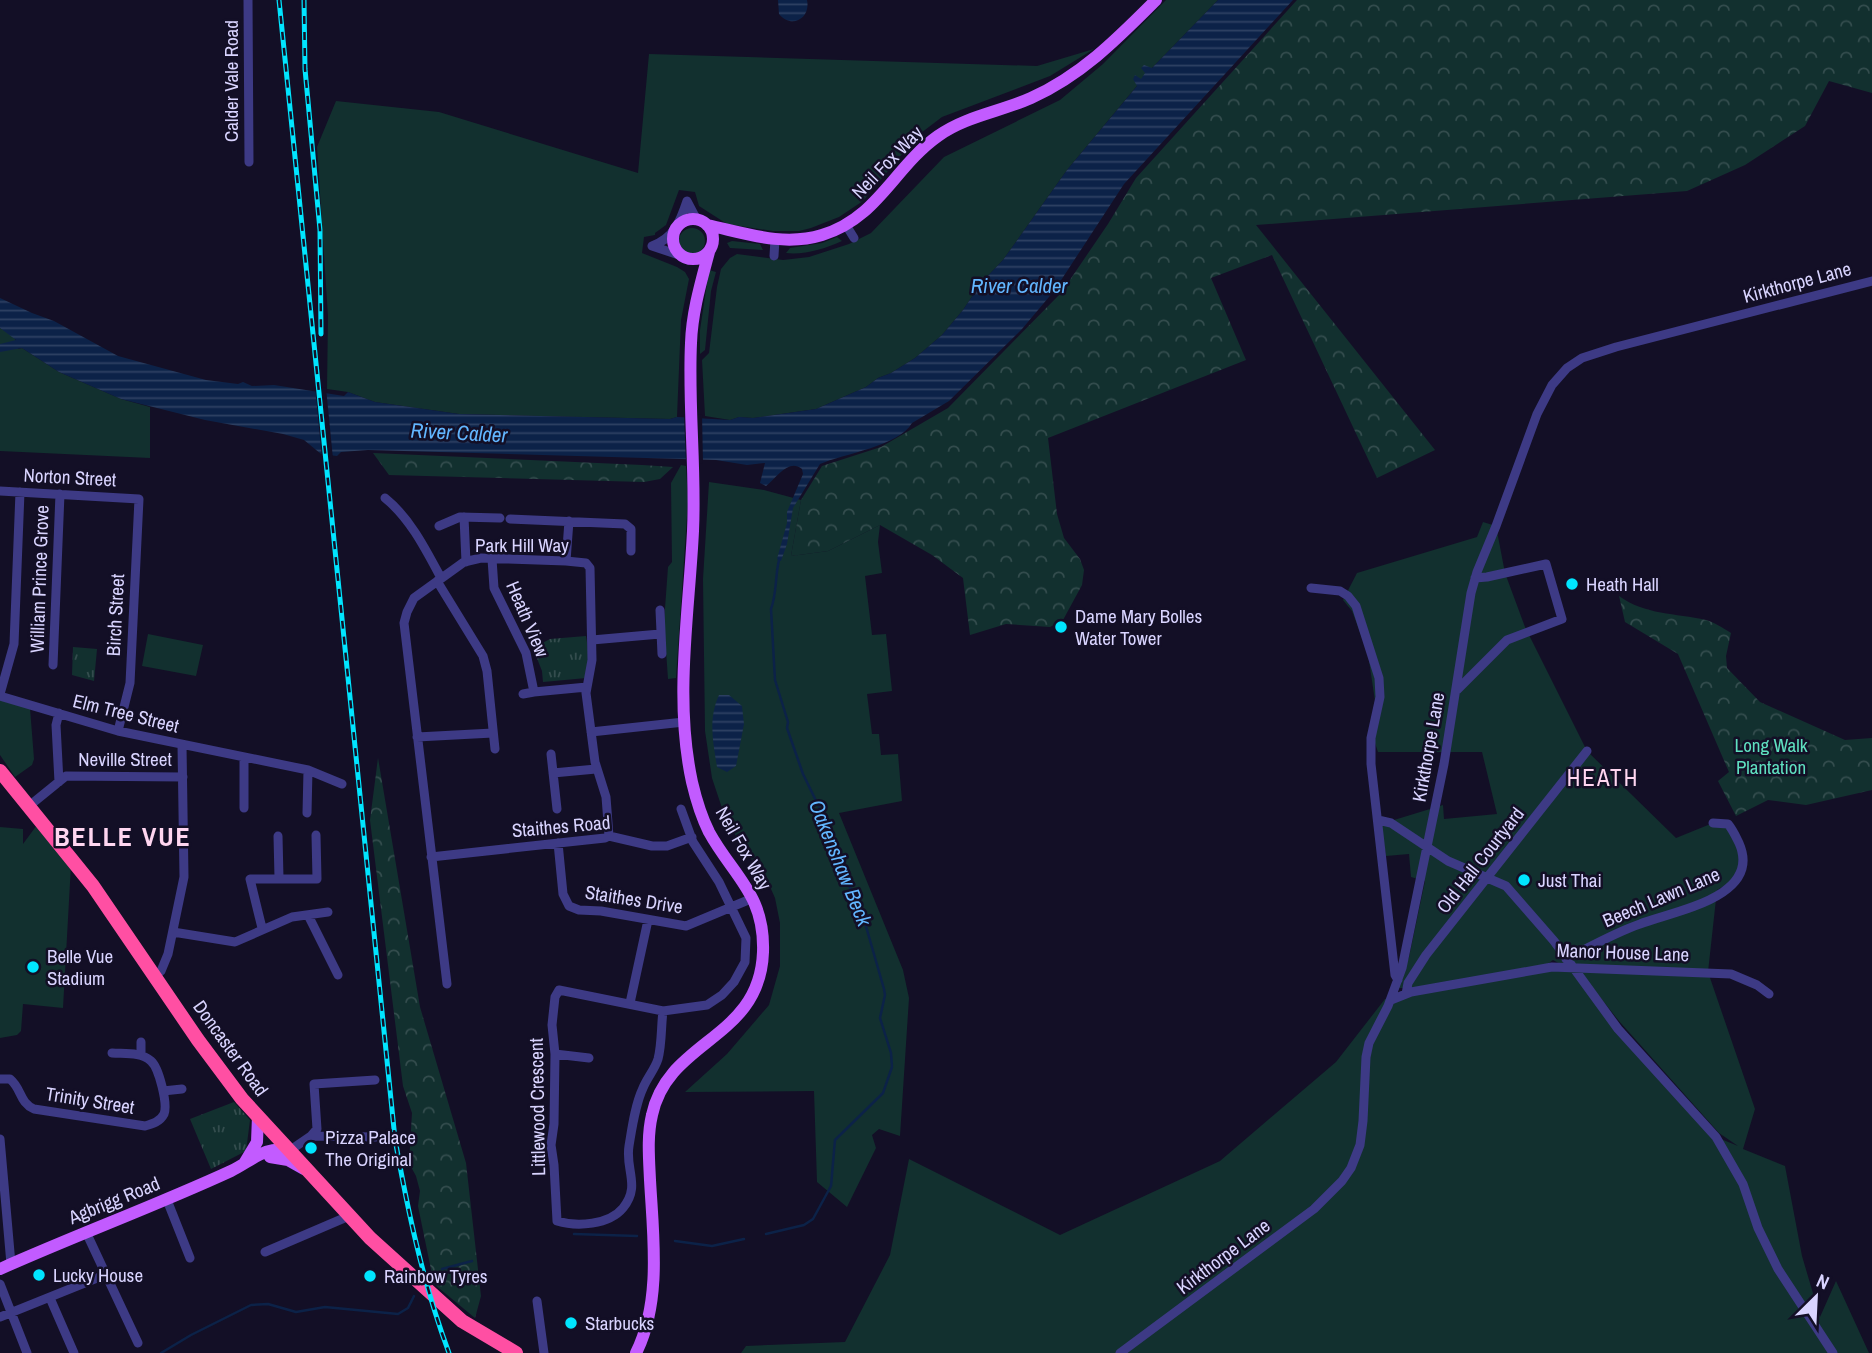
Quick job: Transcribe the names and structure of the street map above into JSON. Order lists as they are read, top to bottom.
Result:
{
  "streets": {
    "highway": ["Doncaster Road"],
    "main road": ["Neil Fox Way", "Agbrigg Road"],
    "street": [
      "Calder Vale Road",
      "Kirkthorpe Lane",
      "Norton Street",
      "Park Hill Way",
      "William Prince Grove",
      "Birch Street",
      "Heath View",
      "Elm Tree Street",
      "Neville Street",
      "Staithes Road",
      "Old Hall Courtyard",
      "Beech Lawn Lane",
      "Staithes Drive",
      "Manor House Lane",
      "Trinity Street",
      "Littlewood Crescent"
    ]
  },
  "crossings": [
    ["Neil Fox Way", "Staithes Drive"],
    ["Kirkthorpe Lane", "Manor House Lane"],
    ["Norton Street", "William Prince Grove"],
    ["Norton Street", "Birch Street"],
    ["Park Hill Way", "Heath View"],
    ["Park Hill Way", "Staithes Road"],
    ["Birch Street", "Elm Tree Street"],
    ["Staithes Road", "Staithes Drive"],
    ["Staithes Road", "Littlewood Crescent"],
    ["Old Hall Courtyard", "Manor House Lane"],
    ["Staithes Drive", "Littlewood Crescent"],
    ["Doncaster Road", "Agbrigg Road"]
  ],
  "districts": ["HEATH", "BELLE VUE"],
  "water": ["River Calder", "Oakenshaw Beck"],
  "parks": ["Long Walk Plantation"],
  "places": [
    "Heath Hall",
    "Dame Mary Bolles Water Tower",
    "Just Thai",
    "Belle Vue Stadium",
    "Pizza Palace The Original",
    "Lucky House",
    "Rainbow Tyres",
    "Starbucks"
  ],
  "north": "top right"
}
